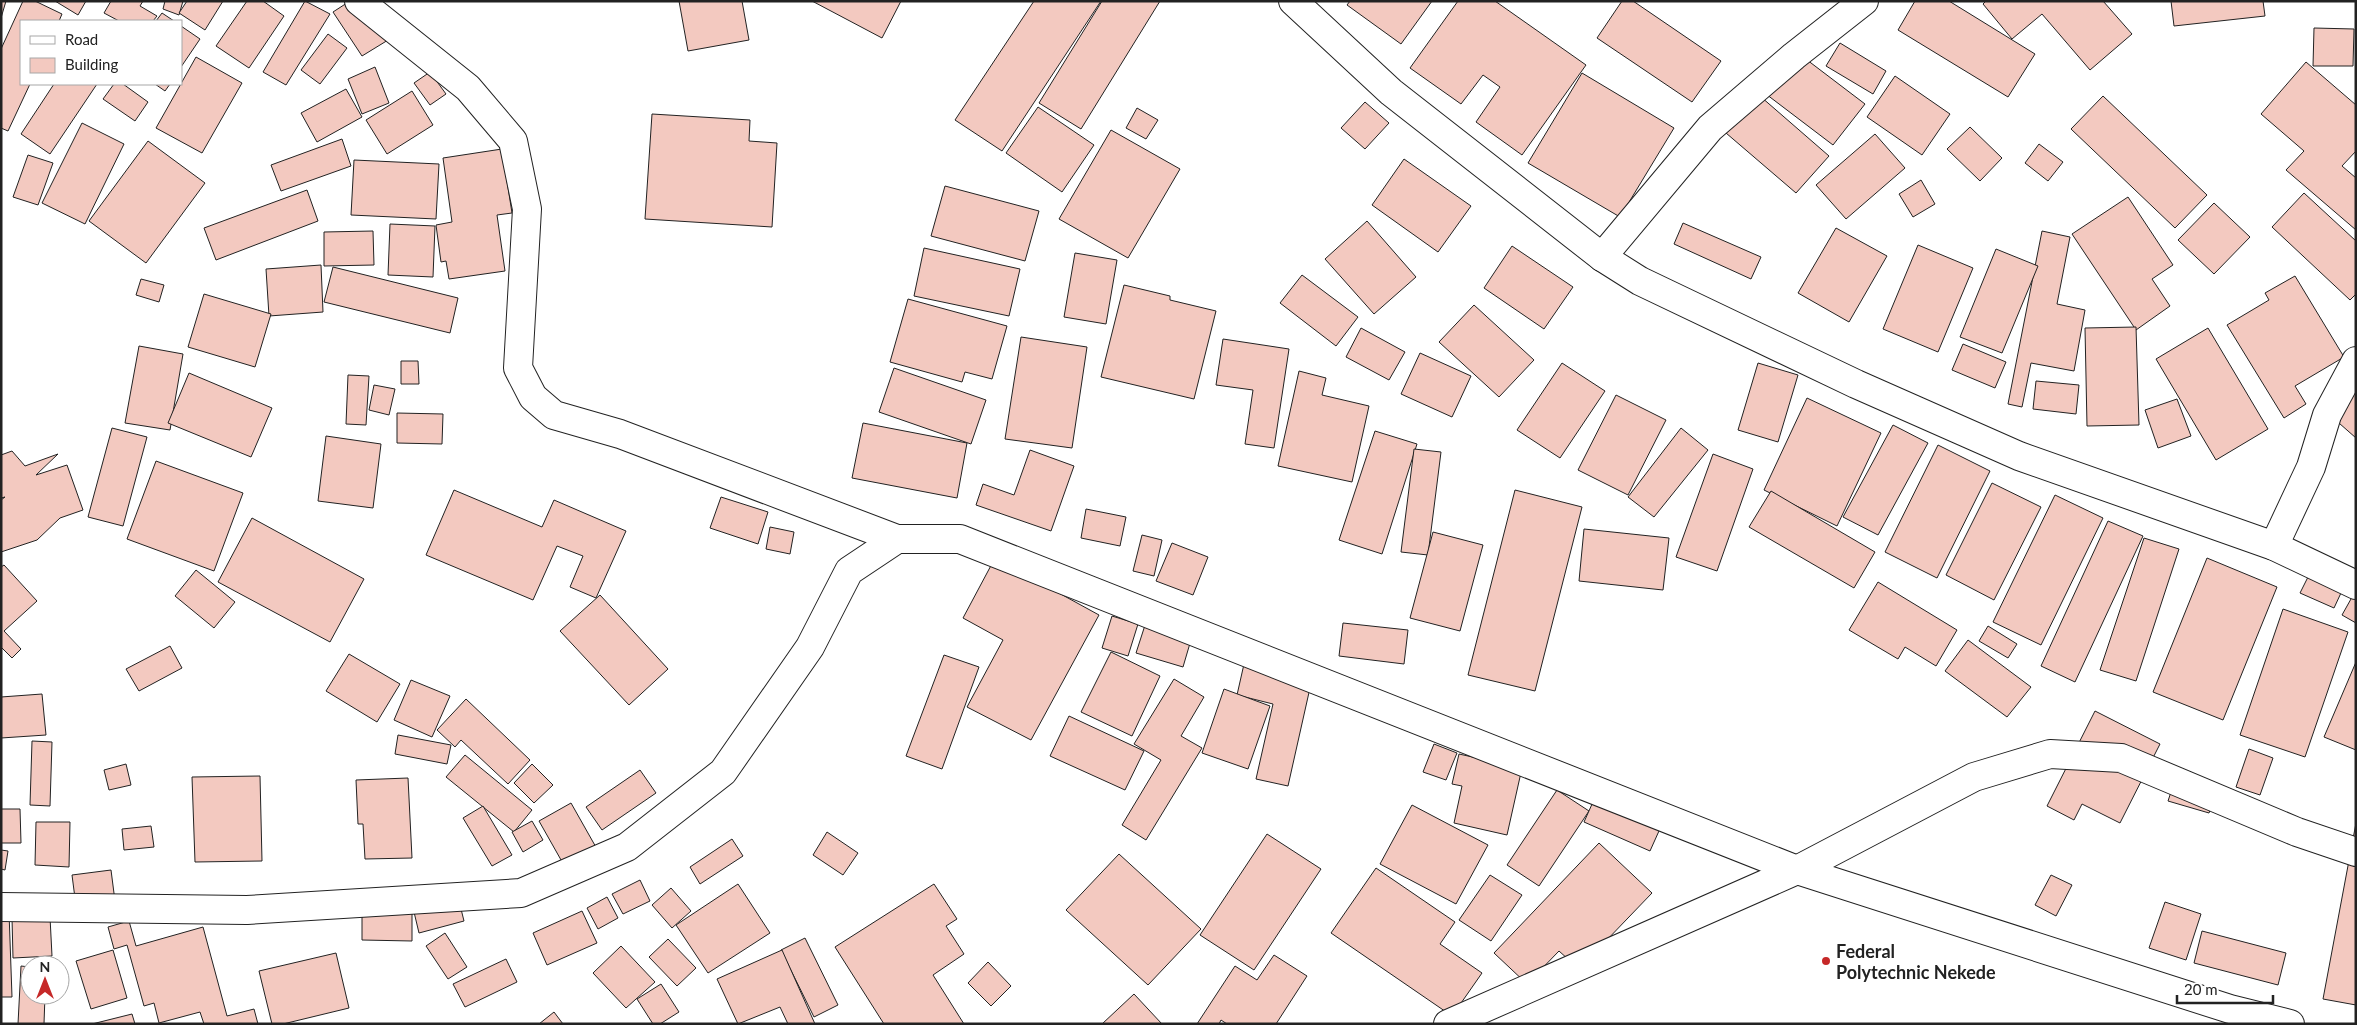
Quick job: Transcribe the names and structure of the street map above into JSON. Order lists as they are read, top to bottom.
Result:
{
  "places": ["Federal Polytechnic Nekede"],
  "legend": ["Road", "Building"],
  "scale_bar": "20 m",
  "north": "top"
}
